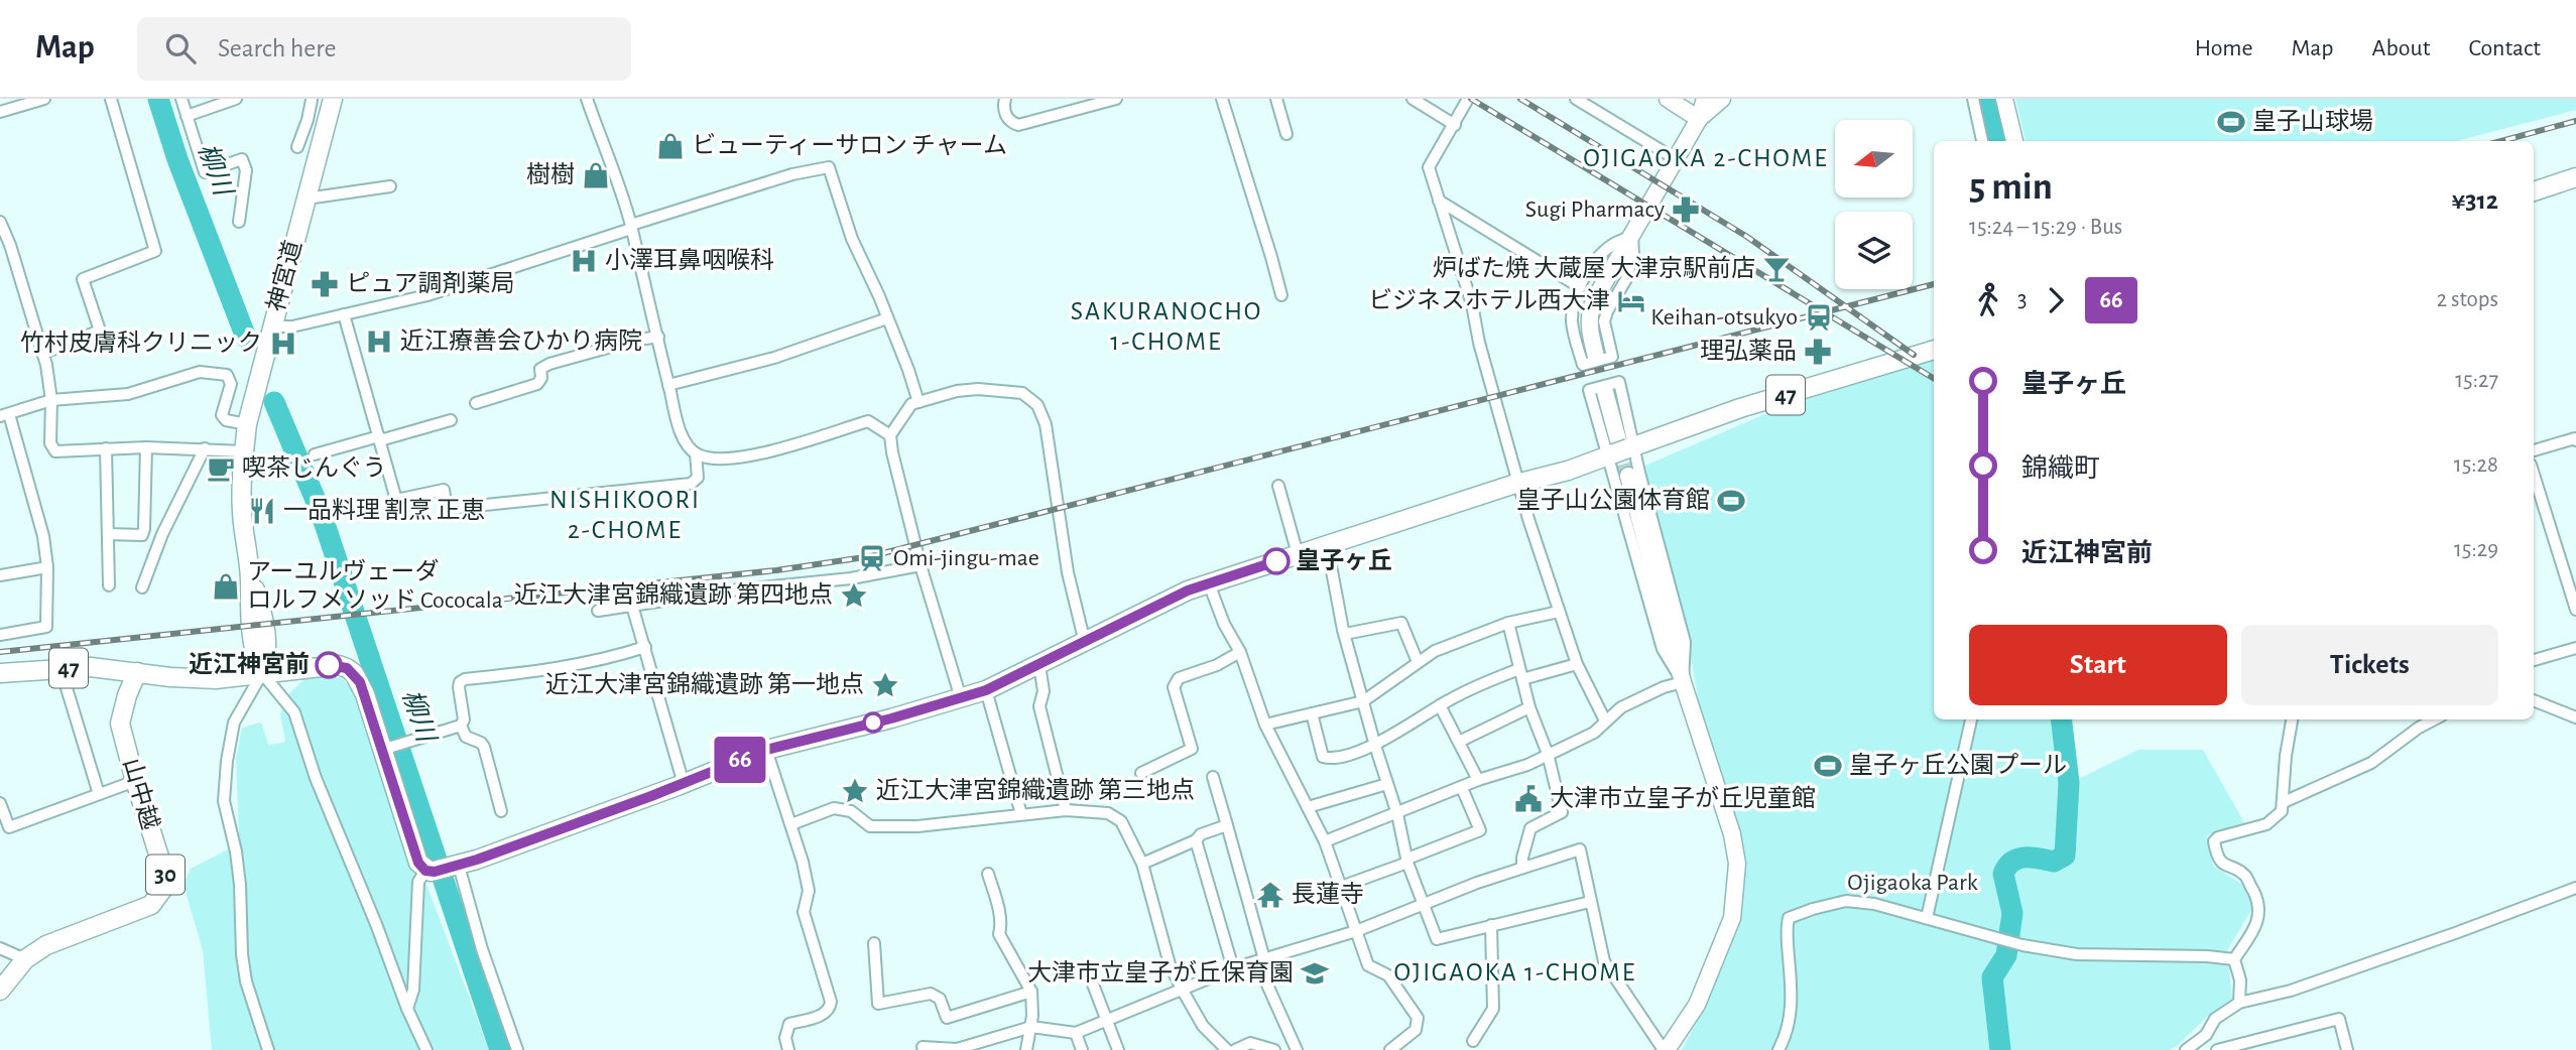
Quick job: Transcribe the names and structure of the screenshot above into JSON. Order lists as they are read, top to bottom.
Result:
{
  "streets": {
    "main road": [
      "神宮道",
      "47",
      "山中越",
      "30"
    ]
  },
  "crossings": [
    ["47", "山中越"]
  ],
  "districts": [
    "OJIGAOKA 2-CHOME",
    "SAKURANOCHO 1-CHOME",
    "NISHIKOORI 2-CHOME",
    "OJIGAOKA 1-CHOME"
  ],
  "water": ["柳川"],
  "parks": ["Ojigaoka Park"],
  "places": {
    "sports": ["皇子山球場", "皇子山公園体育館", "皇子ヶ丘公園プール"],
    "shop": ["ビューティーサロン チャーム", "樹樹", "アーユルヴェーダ ロルフメソッド Cococala"],
    "pharmacy": ["Sugi Pharmacy", "ピュア調剤薬局", "理弘薬品"],
    "hospital": ["小澤耳鼻咽喉科", "近江療善会ひかり病院", "竹村皮膚科クリニック"],
    "bar": ["炉ばた焼 大蔵屋 大津京駅前店"],
    "hotel": ["ビジネスホテル西大津"],
    "station": ["Keihan-otsukyo", "Omi-jingu-mae"],
    "cafe": ["喫茶じんぐう"],
    "restaurant": ["一品料理 割烹 正恵"],
    "other": ["皇子ヶ丘", "近江神宮前"],
    "place": ["近江大津宮錦織遺跡 第四地点", "近江大津宮錦織遺跡 第一地点", "近江大津宮錦織遺跡 第三地点"],
    "public building": ["大津市立皇子が丘児童館"],
    "temple": ["長蓮寺"],
    "school or university": ["大津市立皇子が丘保育園"]
  },
  "lines": ["bus line 66"],
  "north": "left",
  "page": {
    "header": "Map",
    "search": "Search here",
    "nav": [
      "Home",
      "Map",
      "About",
      "Contact"
    ],
    "on_map": "66",
    "heading": ["5 min", "15:24 – 15:29 · Bus", "¥312"],
    "legs": ["3", "66", "2 stops"],
    "list": [
      {
        "name": "皇子ヶ丘",
        "value": "15:27"
      },
      {
        "name": "錦織町",
        "value": "15:28"
      },
      {
        "name": "近江神宮前",
        "value": "15:29"
      }
    ],
    "buttons": ["Start", "Tickets"]
  }
}
